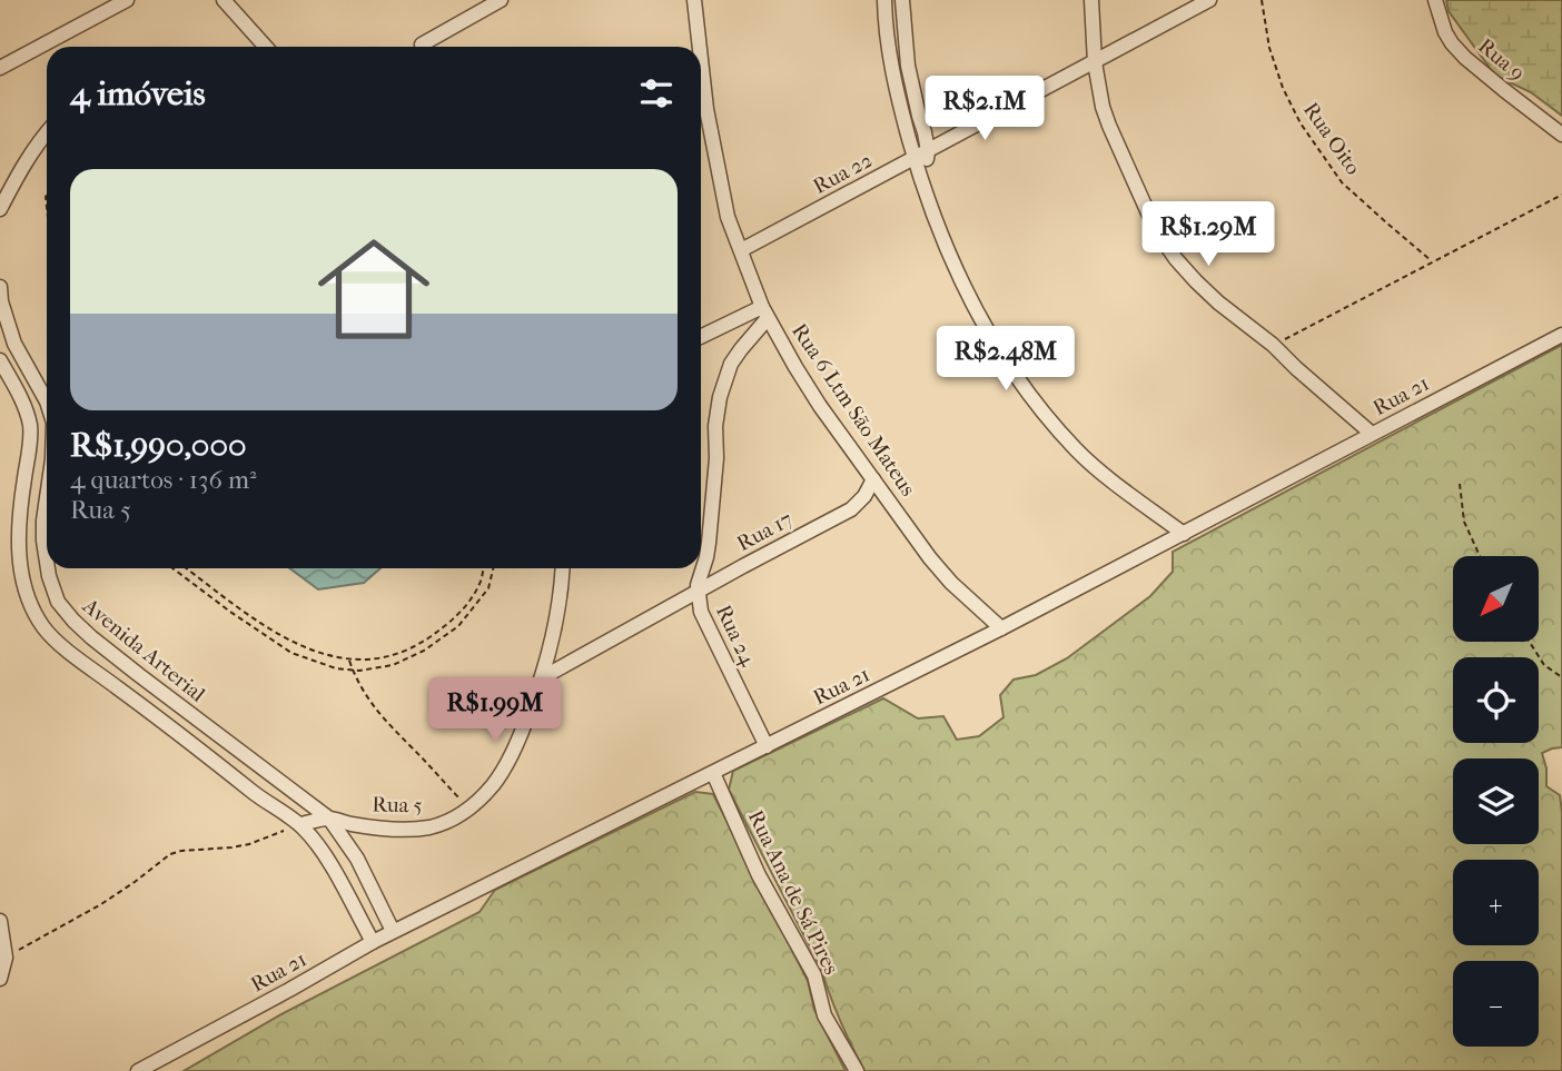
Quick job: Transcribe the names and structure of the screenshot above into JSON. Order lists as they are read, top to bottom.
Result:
{
  "streets": {
    "street": [
      "Rua 9",
      "Rua 22",
      "Rua 21",
      "Rua 6 Ltm São Mateus",
      "Rua 17",
      "Rua 24",
      "Avenida Arterial",
      "Rua 5",
      "Rua Ana de Sá Pires"
    ],
    "path": ["Rua Oito"]
  },
  "crossings": [
    ["Rua 22", "Rua 6 Ltm São Mateus"],
    ["Rua 21", "Rua 6 Ltm São Mateus"],
    ["Rua 21", "Rua 24"],
    ["Rua 21", "Avenida Arterial"],
    ["Rua 21", "Rua Ana de Sá Pires"],
    ["Rua 6 Ltm São Mateus", "Rua 17"],
    ["Rua 6 Ltm São Mateus", "Rua 24"],
    ["Rua 17", "Rua 24"],
    ["Rua 17", "Rua 5"],
    ["Avenida Arterial", "Rua 5"]
  ],
  "north": "bottom left",
  "page": {
    "heading": "4 imóveis",
    "price": [
      "R$2.1M",
      "R$1.29M",
      "R$2.48M",
      "R$1.99M"
    ],
    "list": [
      {
        "name": "R$1,990,000",
        "note": "4 quartos · 136 m² · Rua 5"
      }
    ],
    "map_buttons": ["+", "−"]
  }
}
